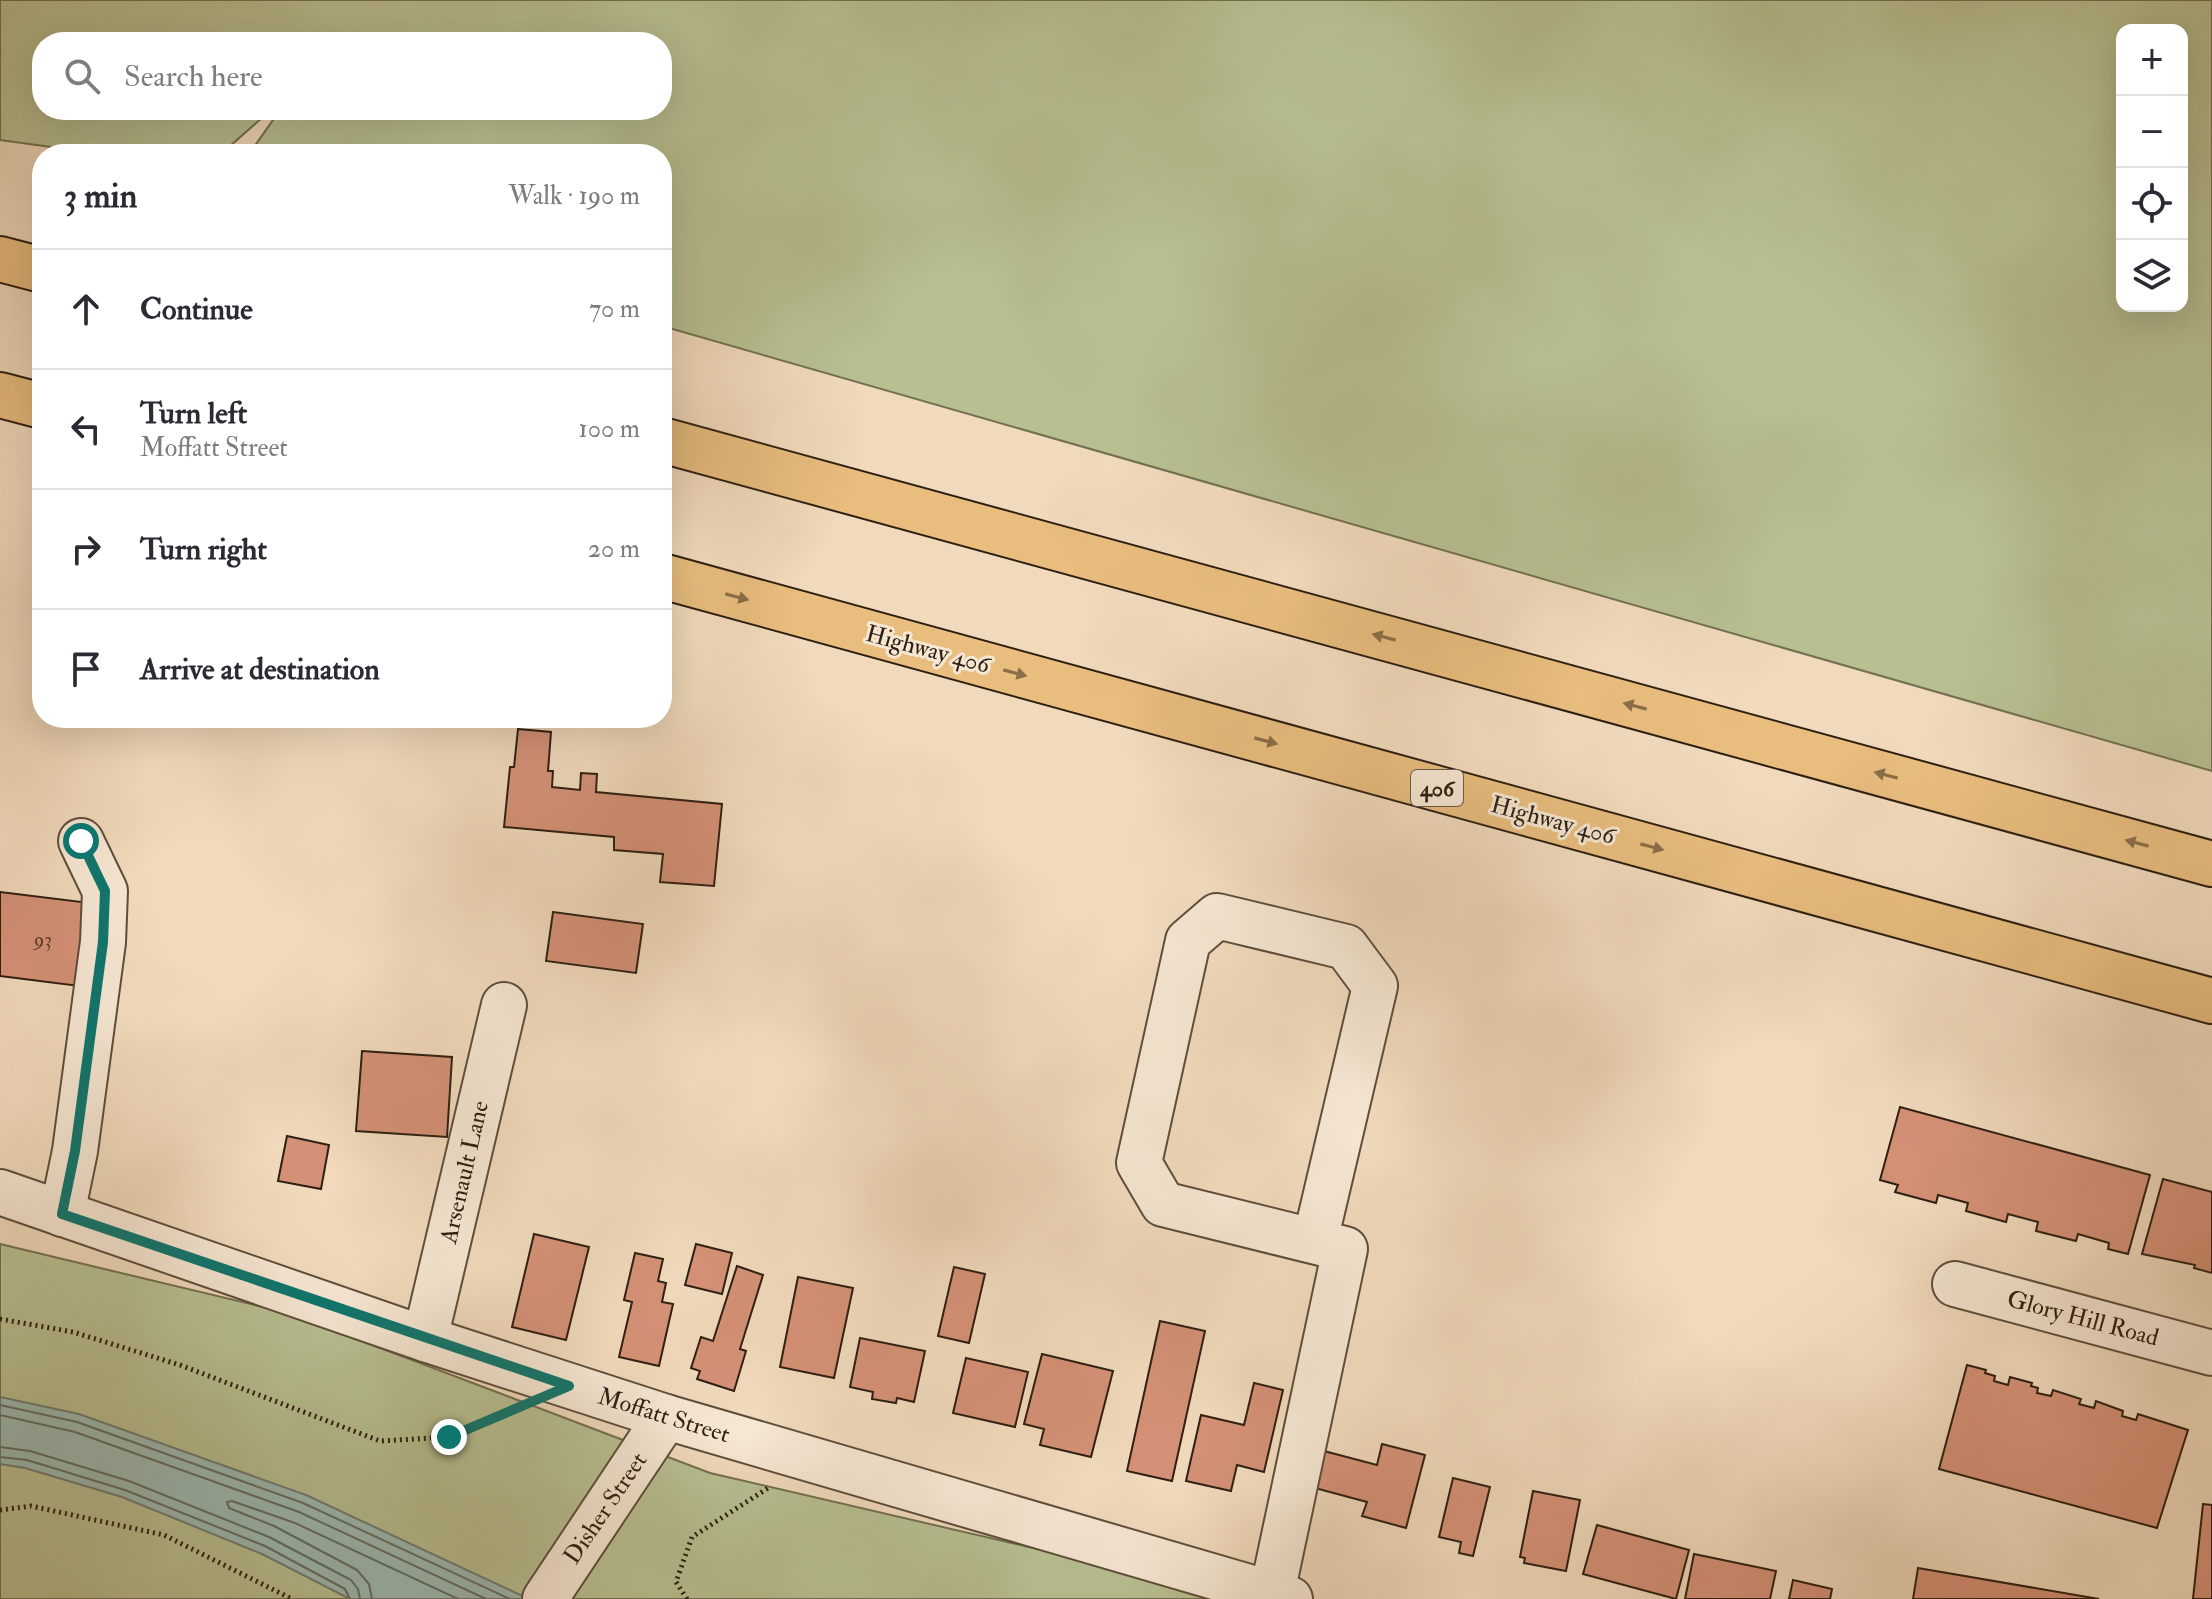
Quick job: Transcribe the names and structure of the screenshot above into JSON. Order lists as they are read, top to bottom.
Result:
{
  "streets": {
    "highway": ["Highway 406", "406"],
    "street": [
      "Arsenault Lane",
      "Glory Hill Road",
      "Moffatt Street",
      "Disher Street"
    ]
  },
  "crossings": [
    ["Arsenault Lane", "Moffatt Street"],
    ["Moffatt Street", "Disher Street"]
  ],
  "house_numbers": ["93"],
  "page": {
    "map_buttons": ["+", "−"],
    "search": "Search here",
    "heading": ["3 min", "Walk · 190 m"],
    "list": [
      ["Continue", "70 m"],
      ["Turn left", "Moffatt Street", "100 m"],
      ["Turn right", "20 m"],
      "Arrive at destination"
    ]
  }
}
